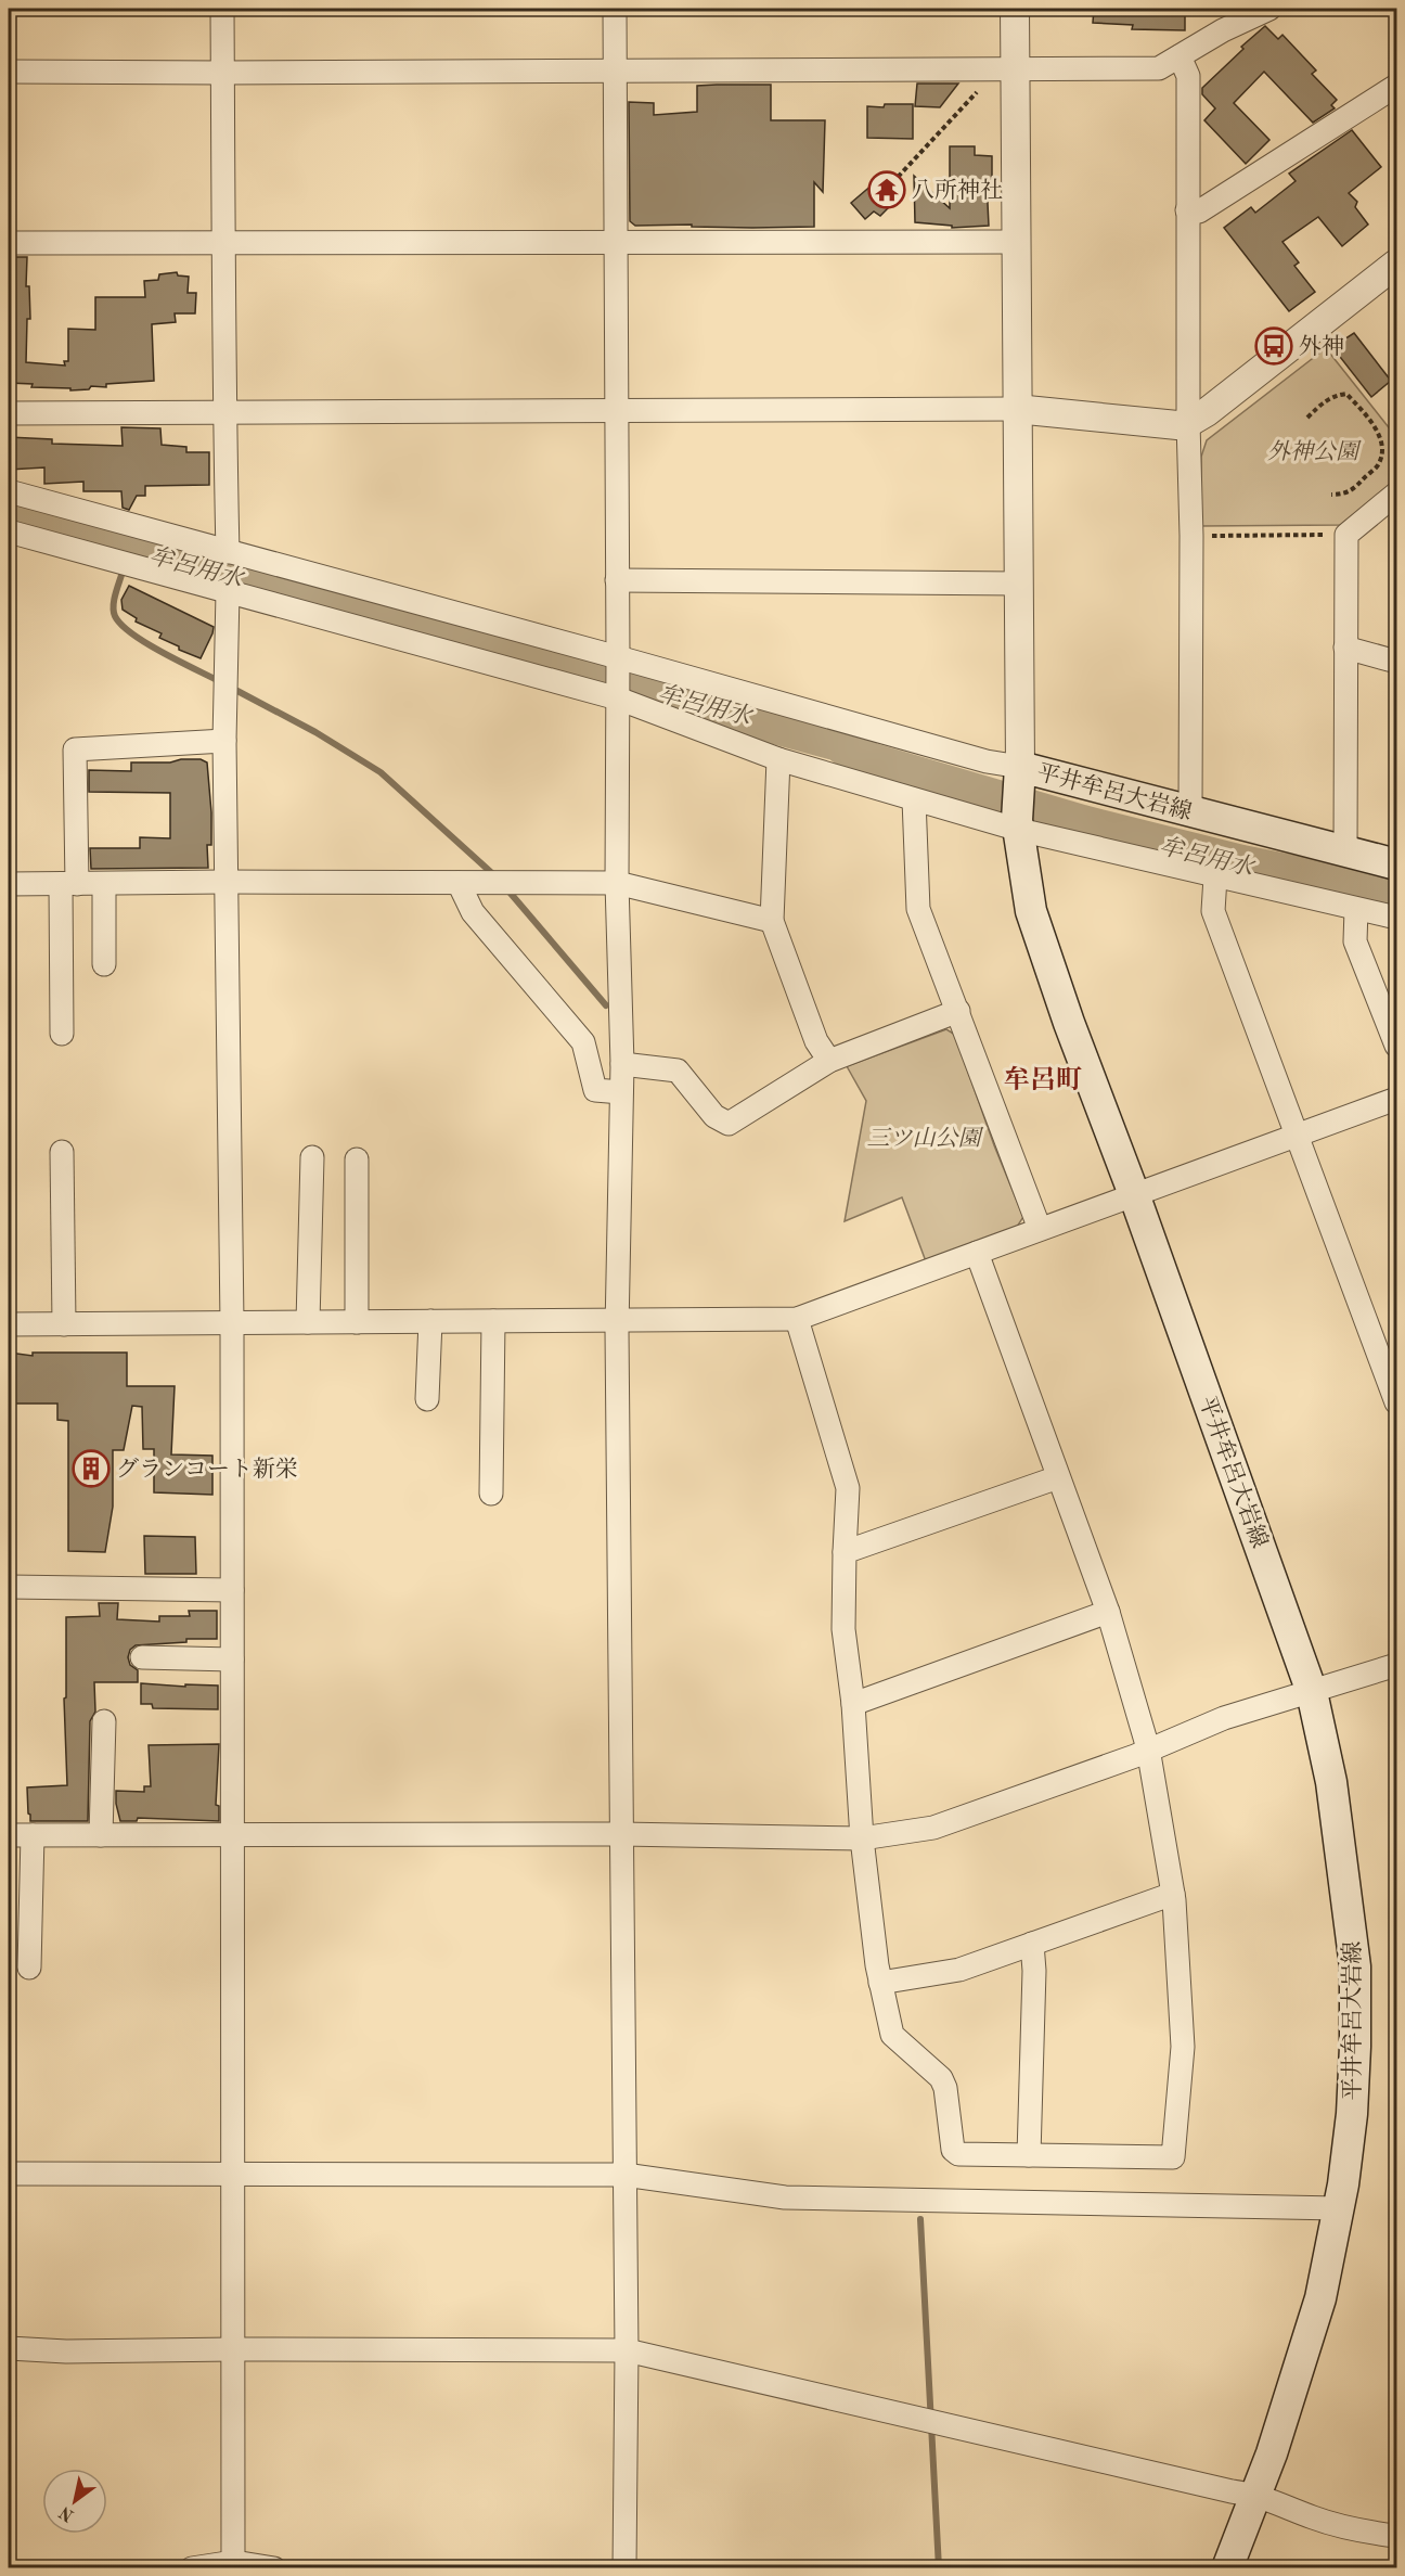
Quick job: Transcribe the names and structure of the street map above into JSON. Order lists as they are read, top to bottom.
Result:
{
  "streets": {
    "main road": ["平井牟呂大岩線"]
  },
  "districts": ["牟呂町"],
  "water": ["牟呂用水"],
  "parks": ["外神公園", "三ツ山公園"],
  "places": {
    "temple": ["八所神社"],
    "bus stop": ["外神"],
    "building": ["グランコート新栄"]
  },
  "north": "bottom left"
}
